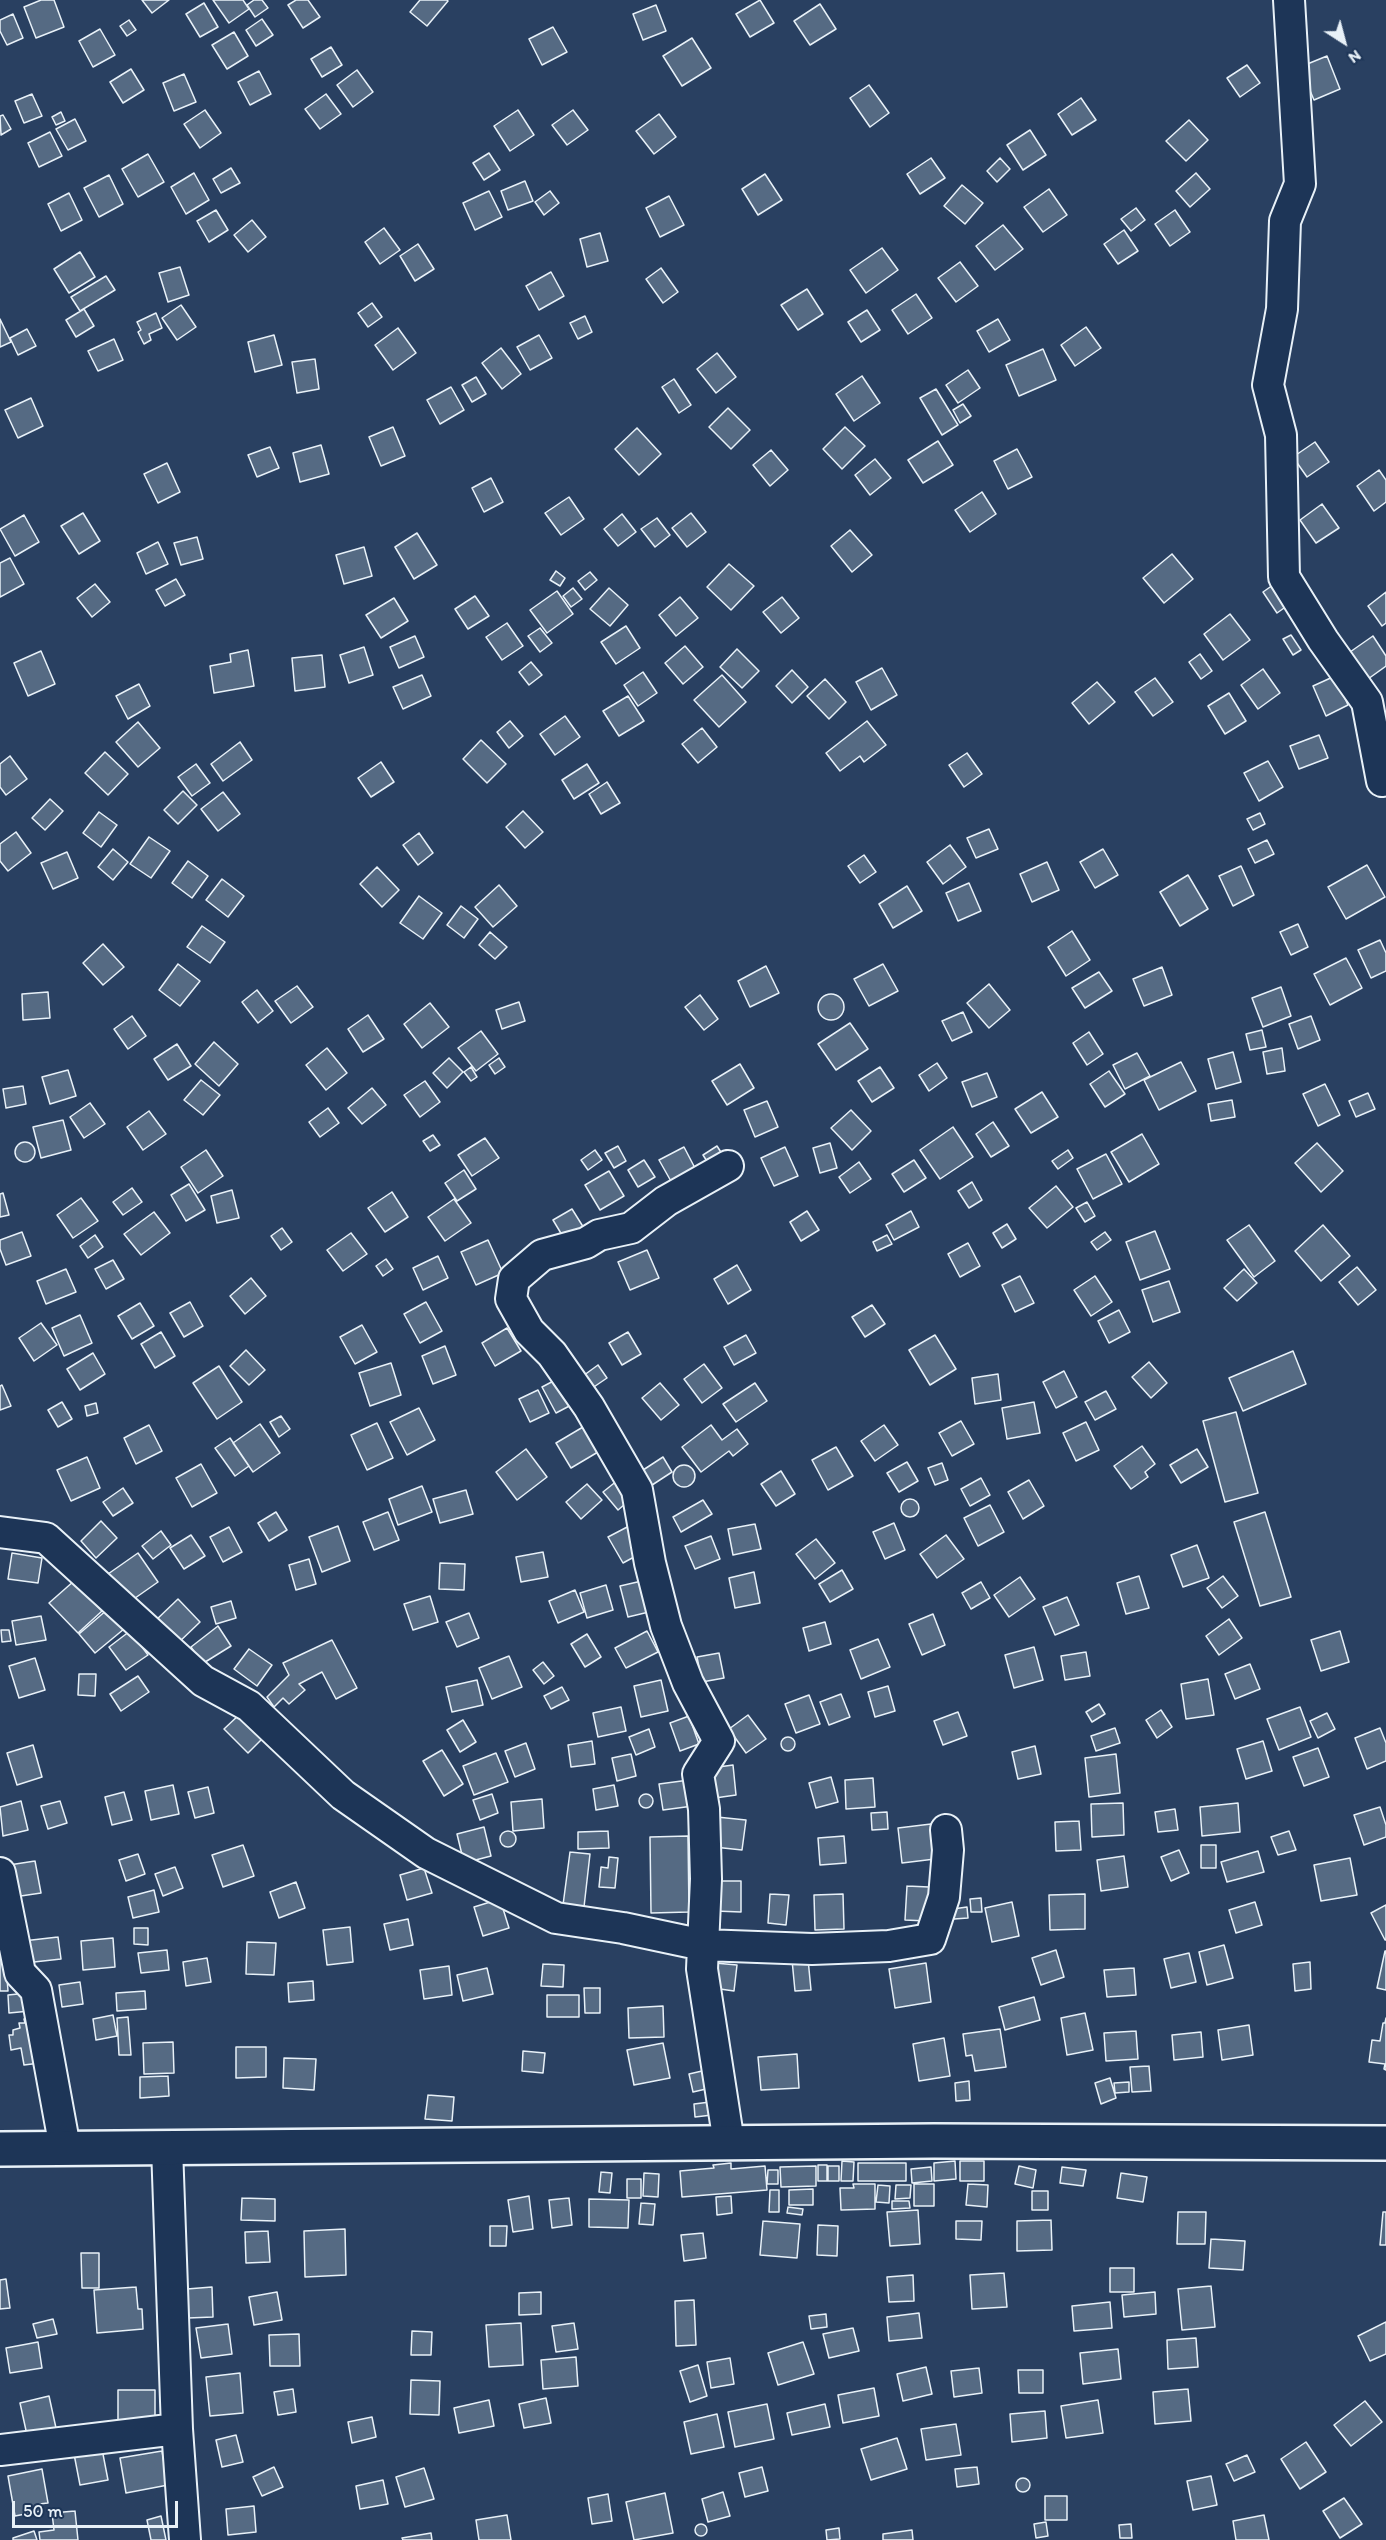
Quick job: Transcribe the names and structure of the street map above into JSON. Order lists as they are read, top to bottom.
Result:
{
  "scale_bar": "50 m",
  "north": "bottom right"
}
